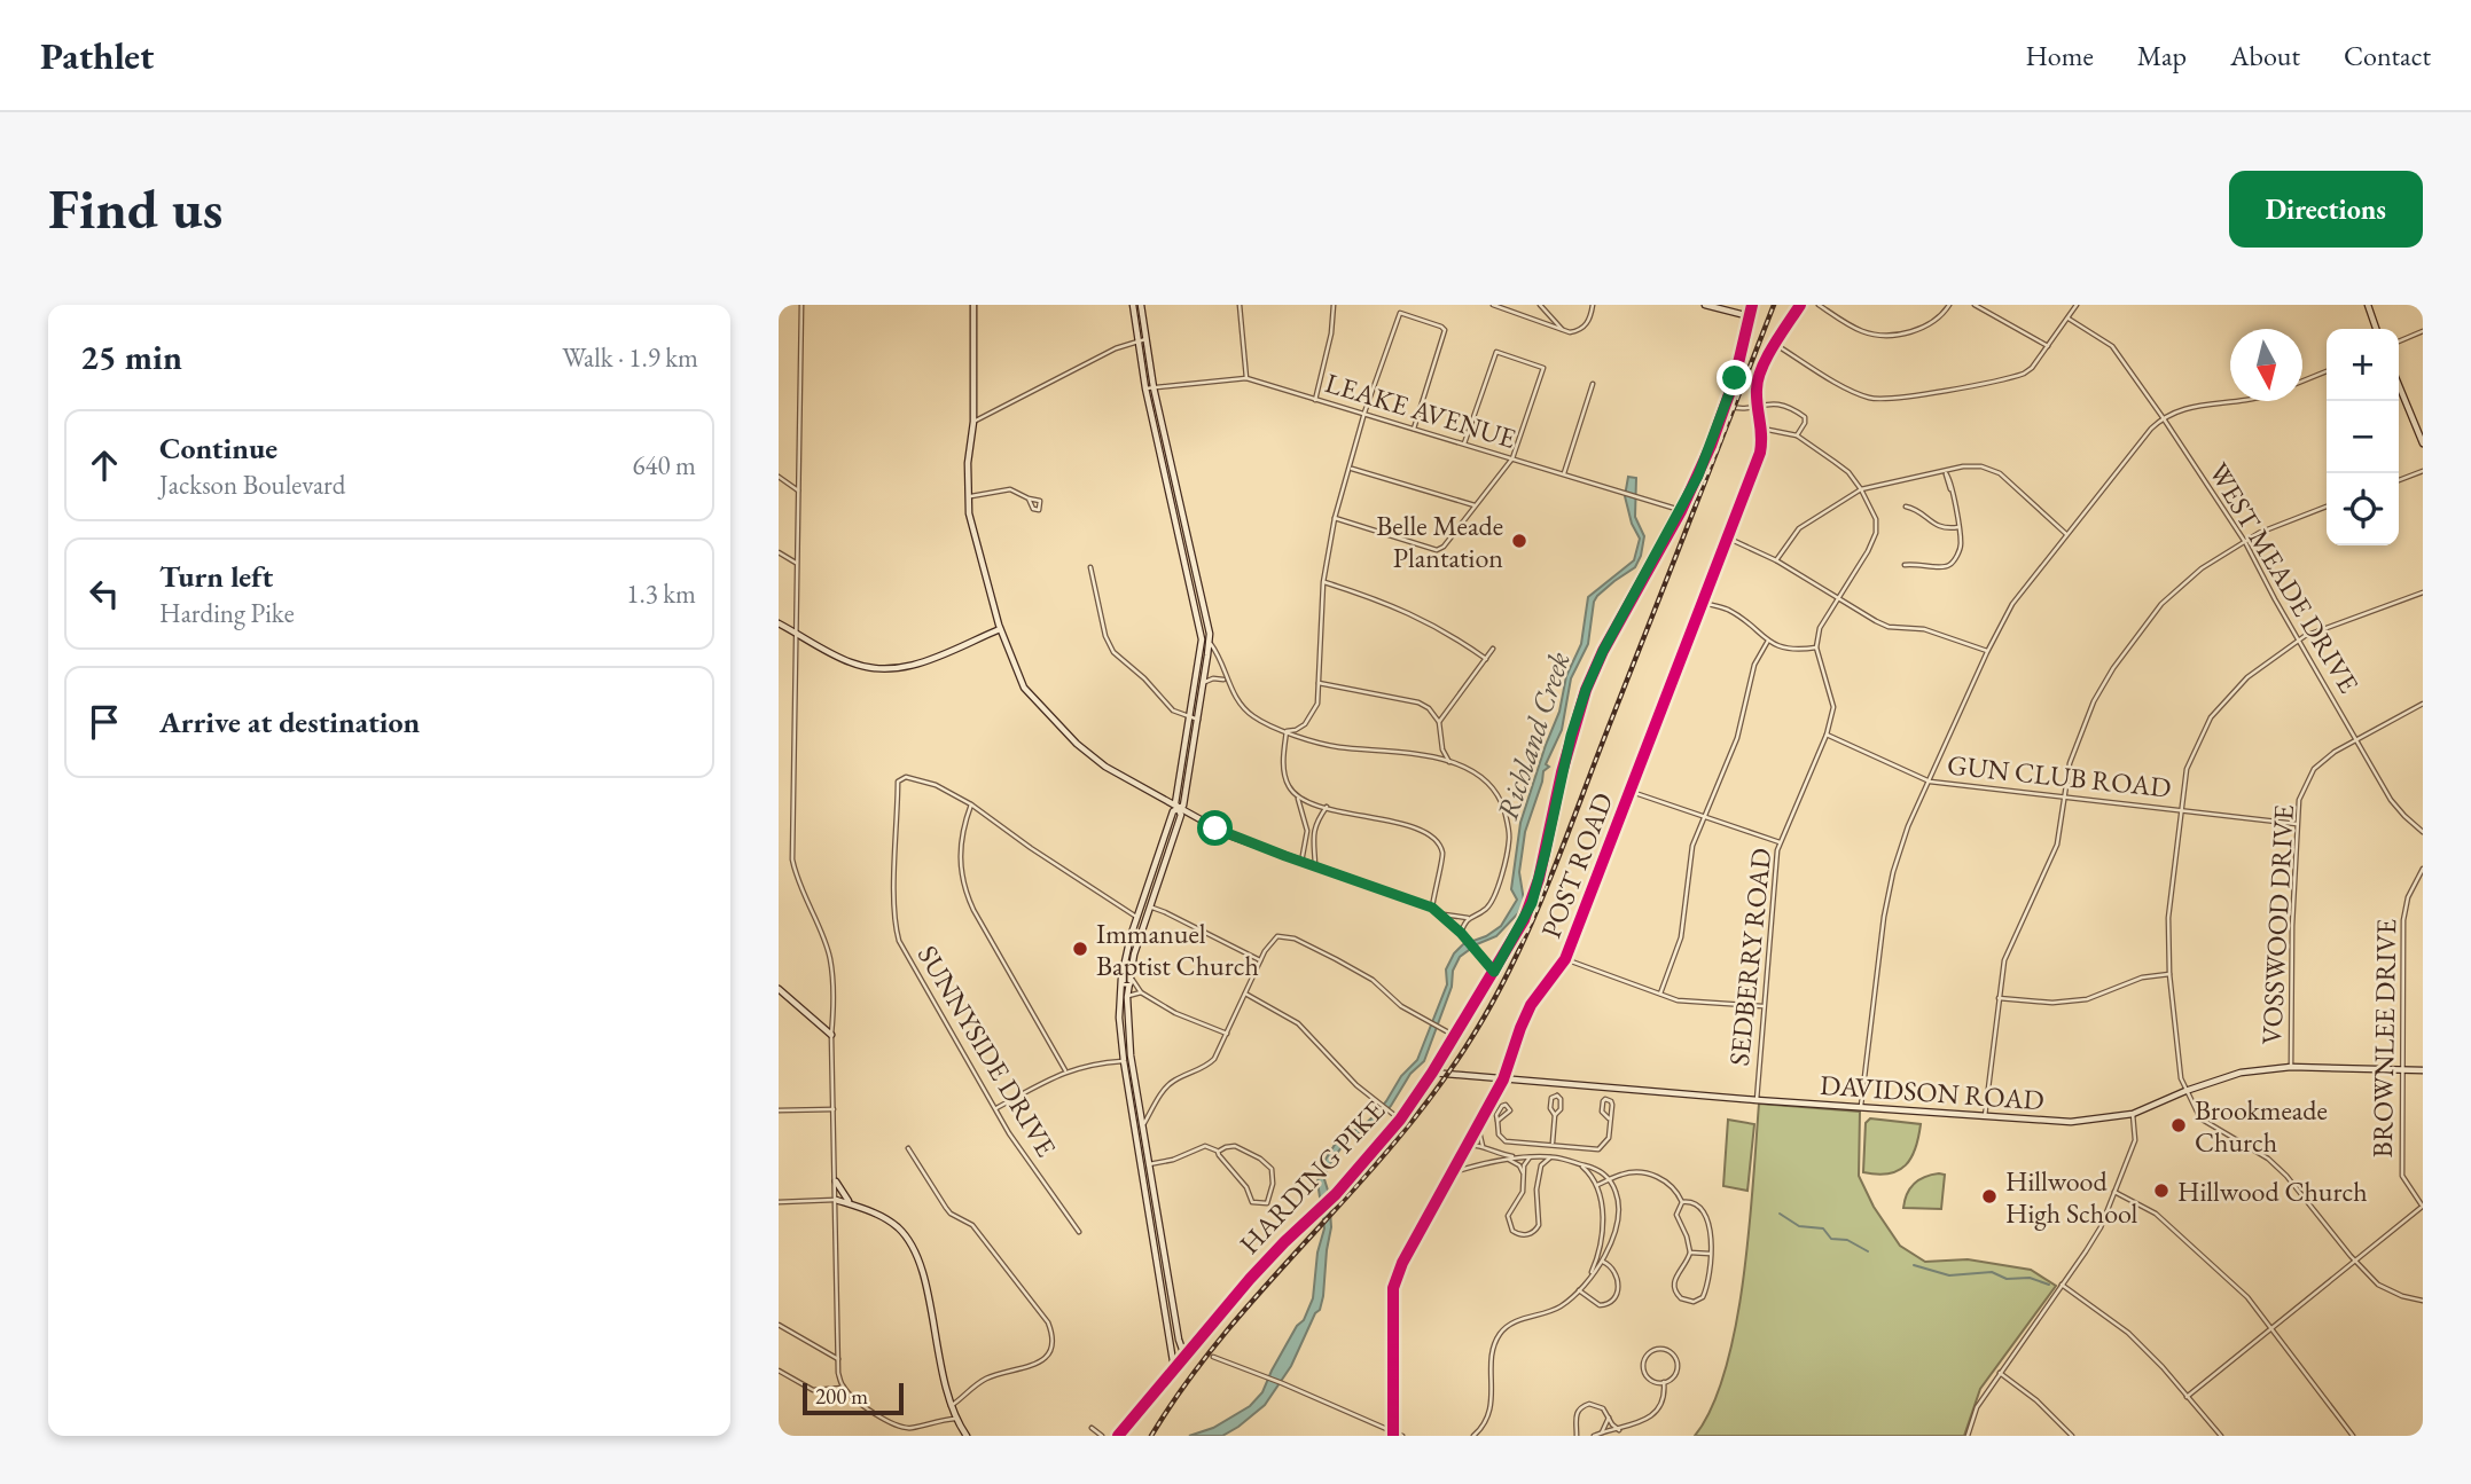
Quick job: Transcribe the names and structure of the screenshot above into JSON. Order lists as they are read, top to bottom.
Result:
{
  "streets": {
    "main road": ["HARDING PIKE"],
    "street": [
      "LEAKE AVENUE",
      "WEST MEADE DRIVE",
      "GUN CLUB ROAD",
      "POST ROAD",
      "VOSSWOOD DRIVE",
      "SEDBERRY ROAD",
      "BROWNLEE DRIVE",
      "SUNNYSIDE DRIVE",
      "DAVIDSON ROAD"
    ]
  },
  "crossings": [
    ["LEAKE AVENUE", "HARDING PIKE"],
    ["WEST MEADE DRIVE", "VOSSWOOD DRIVE"],
    ["GUN CLUB ROAD", "VOSSWOOD DRIVE"],
    ["GUN CLUB ROAD", "SEDBERRY ROAD"],
    ["POST ROAD", "DAVIDSON ROAD"],
    ["VOSSWOOD DRIVE", "DAVIDSON ROAD"],
    ["SEDBERRY ROAD", "DAVIDSON ROAD"],
    ["BROWNLEE DRIVE", "DAVIDSON ROAD"],
    ["DAVIDSON ROAD", "HARDING PIKE"]
  ],
  "water": ["Richland Creek"],
  "places": [
    "Belle Meade Plantation",
    "Immanuel Baptist Church",
    "Brookmeade Church",
    "Hillwood Church",
    "Hillwood High School"
  ],
  "scale_bar": "200 m",
  "north": "bottom",
  "page": {
    "header": "Pathlet",
    "nav": [
      "Home",
      "Map",
      "About",
      "Contact"
    ],
    "buttons": "Directions",
    "title": "Find us",
    "heading": ["25 min", "Walk · 1.9 km"],
    "map_buttons": ["+", "−"],
    "list": [
      ["Continue", "Jackson Boulevard", "640 m"],
      ["Turn left", "Harding Pike", "1.3 km"],
      "Arrive at destination"
    ],
    "scale": "200 m"
  }
}
